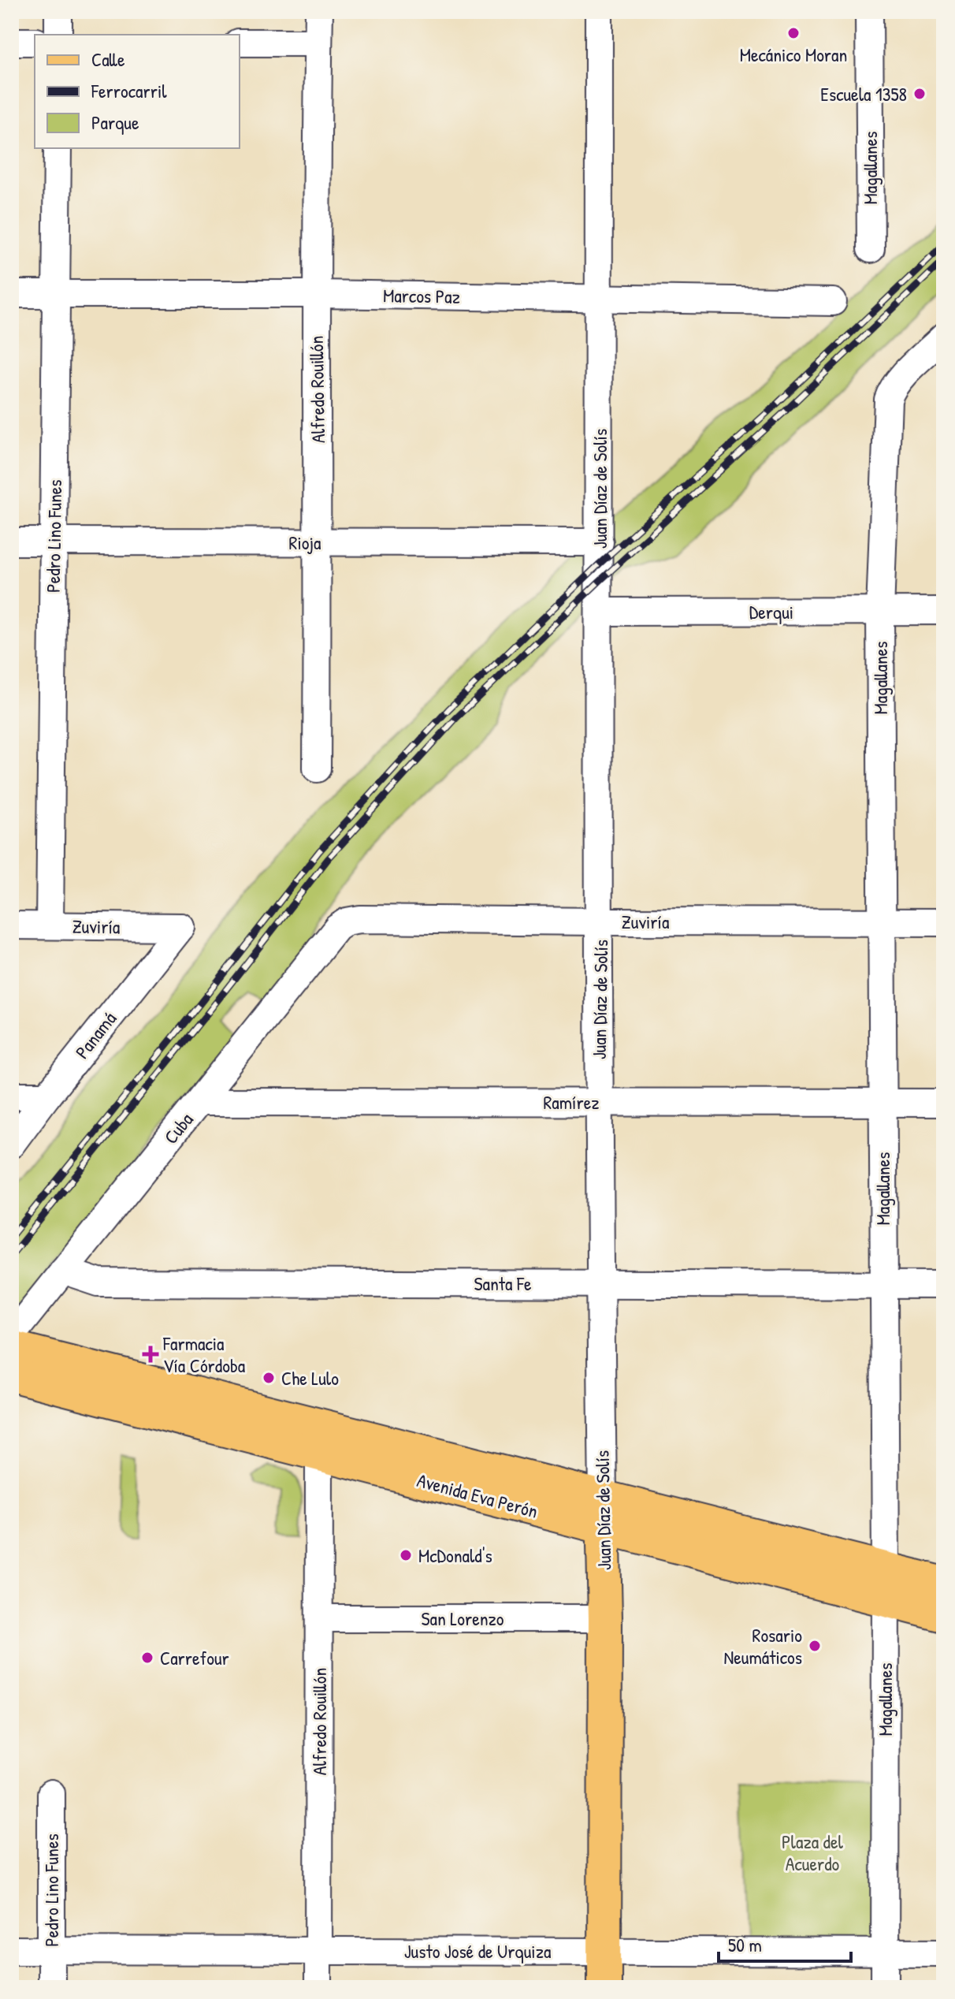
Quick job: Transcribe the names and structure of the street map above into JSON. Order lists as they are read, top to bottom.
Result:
{
  "streets": {
    "main road": ["Juan Díaz de Solís", "Avenida Eva Perón"],
    "street": [
      "Magallanes",
      "Marcos Paz",
      "Alfredo Rouillón",
      "Pedro Lino Funes",
      "Rioja",
      "Derqui",
      "Zuviría",
      "Panamá",
      "Ramírez",
      "Cuba",
      "Santa Fe",
      "San Lorenzo",
      "Justo José de Urquiza"
    ]
  },
  "crossings": [
    ["Magallanes", "Derqui"],
    ["Magallanes", "Zuviría"],
    ["Magallanes", "Ramírez"],
    ["Magallanes", "Santa Fe"],
    ["Magallanes", "Avenida Eva Perón"],
    ["Magallanes", "Justo José de Urquiza"],
    ["Marcos Paz", "Alfredo Rouillón"],
    ["Marcos Paz", "Juan Díaz de Solís"],
    ["Marcos Paz", "Pedro Lino Funes"],
    ["Alfredo Rouillón", "Rioja"],
    ["Alfredo Rouillón", "Avenida Eva Perón"],
    ["Alfredo Rouillón", "San Lorenzo"],
    ["Alfredo Rouillón", "Justo José de Urquiza"],
    ["Juan Díaz de Solís", "Rioja"],
    ["Juan Díaz de Solís", "Derqui"],
    ["Juan Díaz de Solís", "Zuviría"],
    ["Juan Díaz de Solís", "Ramírez"],
    ["Juan Díaz de Solís", "Santa Fe"],
    ["Juan Díaz de Solís", "Avenida Eva Perón"],
    ["Juan Díaz de Solís", "San Lorenzo"],
    ["Juan Díaz de Solís", "Justo José de Urquiza"],
    ["Pedro Lino Funes", "Rioja"],
    ["Pedro Lino Funes", "Zuviría"],
    ["Pedro Lino Funes", "Justo José de Urquiza"],
    ["Zuviría", "Panamá"],
    ["Zuviría", "Cuba"],
    ["Ramírez", "Cuba"],
    ["Cuba", "Santa Fe"]
  ],
  "parks": ["Plaza del Acuerdo"],
  "places": {
    "other": [
      "Mecánico Moran",
      "Escuela 1358",
      "Che Lulo",
      "McDonald's",
      "Rosario Neumáticos",
      "Carrefour"
    ],
    "health": ["Farmacia Vía Córdoba"]
  },
  "legend": ["Calle", "Ferrocarril", "Parque"],
  "scale_bar": "50 m"
}
